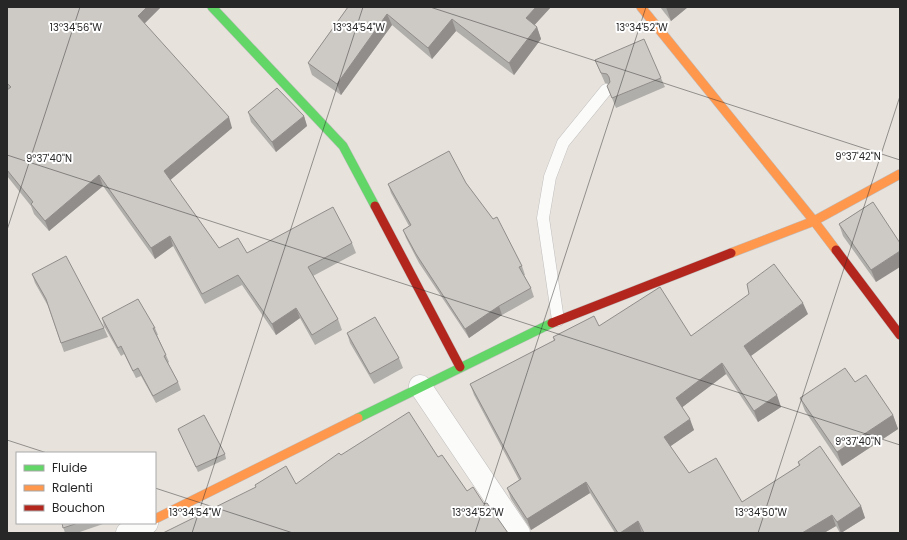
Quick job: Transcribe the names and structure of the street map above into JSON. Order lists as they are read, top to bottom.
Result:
{
  "legend": ["Fluide", "Ralenti", "Bouchon"],
  "coordinates": [
    "13°34'56\"W",
    "13°34'54\"W",
    "13°34'52\"W",
    "9°37'42\"N",
    "9°37'40\"N",
    "13°34'50\"W"
  ]
}
